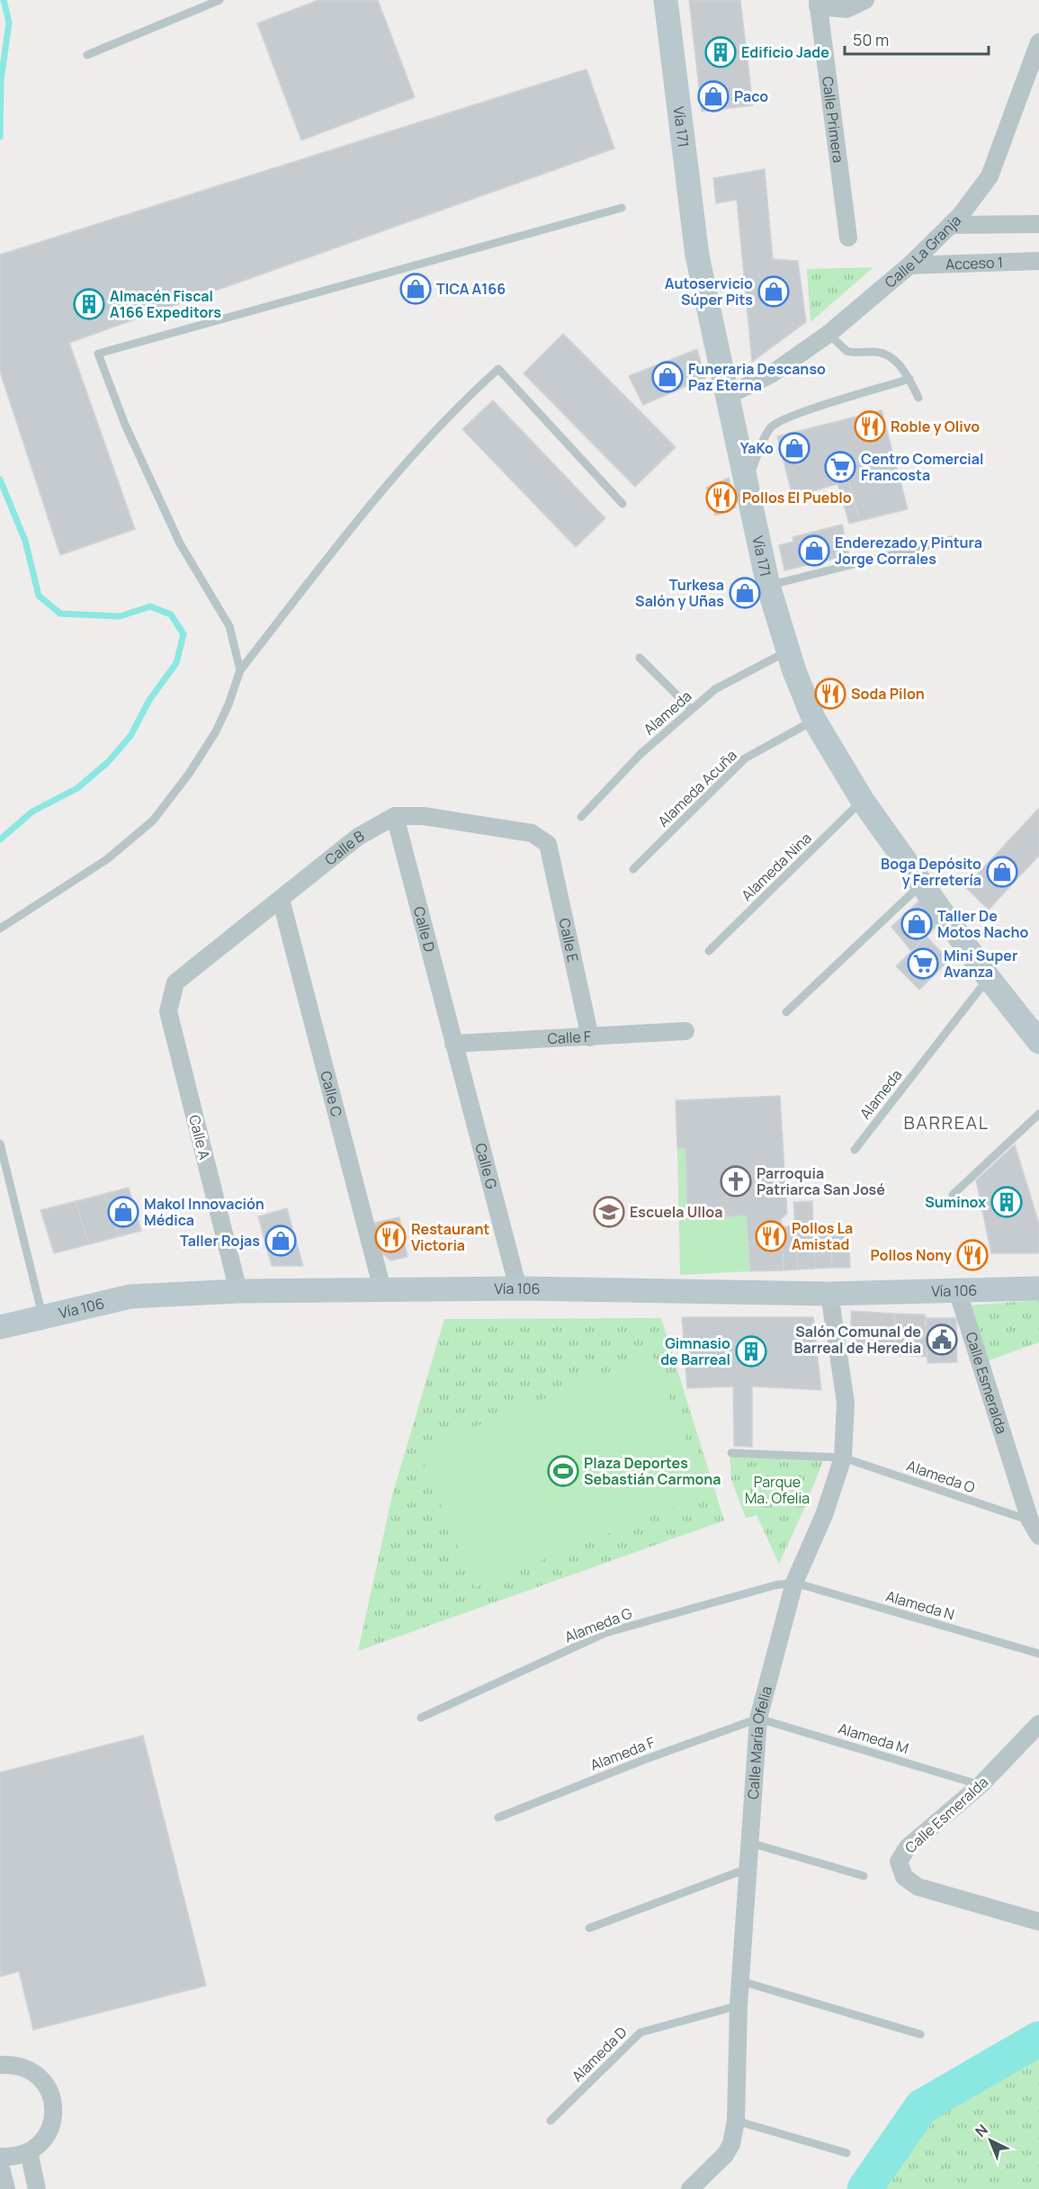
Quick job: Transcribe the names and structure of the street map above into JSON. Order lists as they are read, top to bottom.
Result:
{
  "streets": {
    "main road": ["Vía 171", "Vía 106"],
    "street": [
      "Calle Primera",
      "Calle La Granja",
      "Acceso 1",
      "Calle B",
      "Calle D",
      "Calle E",
      "Calle F",
      "Calle C",
      "Calle A",
      "Calle G",
      "Calle Esmeralda",
      "Calle María Ofelia"
    ],
    "lane": [
      "Alameda",
      "Alameda Acuña",
      "Alameda Nina",
      "Alameda O",
      "Alameda N",
      "Alameda G",
      "Alameda M",
      "Alameda F",
      "Alameda D"
    ]
  },
  "crossings": [
    ["Vía 171", "Calle La Granja"],
    ["Vía 171", "Alameda"],
    ["Vía 171", "Alameda Acuña"],
    ["Vía 171", "Alameda Nina"],
    ["Calle La Granja", "Acceso 1"],
    ["Calle B", "Calle D"],
    ["Calle B", "Calle E"],
    ["Calle B", "Calle C"],
    ["Calle B", "Calle A"],
    ["Calle D", "Calle F"],
    ["Calle D", "Calle G"],
    ["Calle E", "Calle F"],
    ["Calle F", "Calle G"],
    ["Calle C", "Vía 106"],
    ["Calle A", "Vía 106"],
    ["Calle G", "Vía 106"],
    ["Vía 106", "Calle Esmeralda"],
    ["Vía 106", "Calle María Ofelia"],
    ["Calle Esmeralda", "Alameda O"],
    ["Calle Esmeralda", "Alameda M"],
    ["Alameda O", "Calle María Ofelia"],
    ["Alameda N", "Alameda G"],
    ["Alameda N", "Calle María Ofelia"],
    ["Alameda G", "Calle María Ofelia"],
    ["Alameda M", "Calle María Ofelia"],
    ["Alameda M", "Alameda F"],
    ["Calle María Ofelia", "Alameda F"],
    ["Calle María Ofelia", "Alameda D"]
  ],
  "districts": ["BARREAL"],
  "parks": ["Parque Ma. Ofelia"],
  "places": {
    "building": [
      "Edificio Jade",
      "Almacén Fiscal A166 Expeditors",
      "Suminox",
      "Gimnasio de Barreal"
    ],
    "shop": [
      "Paco",
      "TICA A166",
      "Autoservicio Súper Pits",
      "Funeraria Descanso Paz Eterna",
      "YaKo",
      "Enderezado y Pintura Jorge Corrales",
      "Turkesa Salón y Uñas",
      "Boga Depósito y Ferretería",
      "Taller De Motos Nacho",
      "Makol Innovación Médica",
      "Taller Rojas"
    ],
    "restaurant": [
      "Roble y Olivo",
      "Pollos El Pueblo",
      "Soda Pilon",
      "Pollos La Amistad",
      "Restaurant Victoria",
      "Pollos Nony"
    ],
    "supermarket": ["Centro Comercial Francosta", "Mini Super Avanza"],
    "church": ["Parroquia Patriarca San José"],
    "school or university": ["Escuela Ulloa"],
    "public building": ["Salón Comunal de Barreal de Heredia"],
    "sports": ["Plaza Deportes Sebastián Carmona"]
  },
  "scale_bar": "50 m",
  "north": "top left"
}
